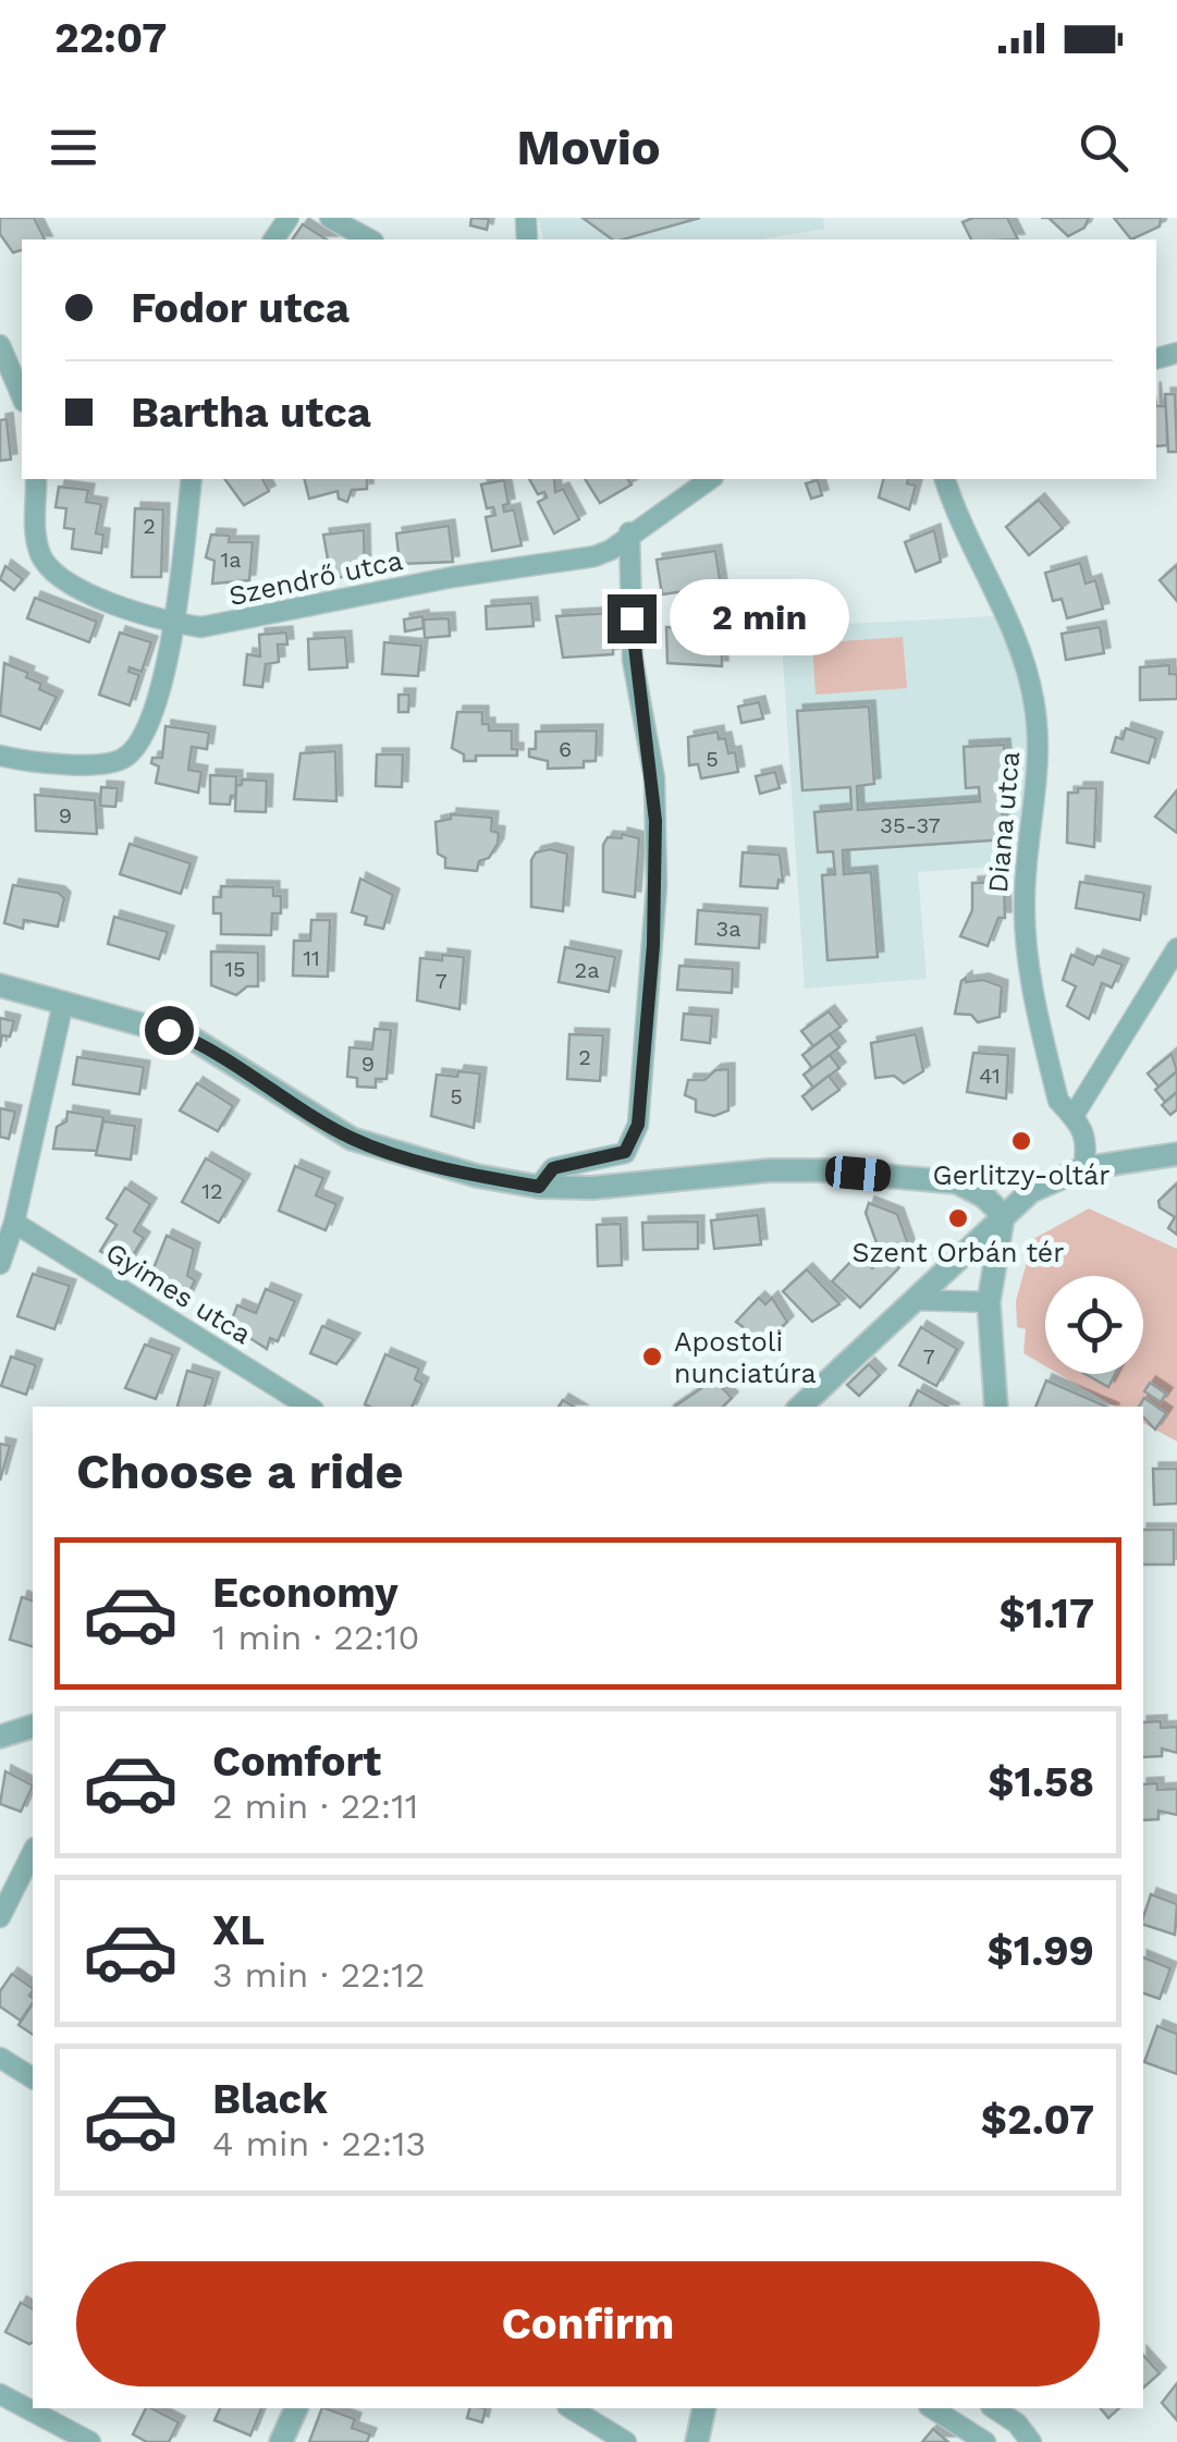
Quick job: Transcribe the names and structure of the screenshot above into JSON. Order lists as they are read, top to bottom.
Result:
{
  "streets": {
    "street": ["Szendrő utca", "Diana utca", "Gyimes utca"]
  },
  "places": ["Gerlitzy-oltár", "Szent Orbán tér", "Apostoli nunciatúra"],
  "house_numbers": [
    "2",
    "1a",
    "6",
    "5",
    "9",
    "35-37",
    "3a",
    "11",
    "15",
    "2a",
    "7",
    "2",
    "9",
    "41",
    "5",
    "12",
    "7"
  ],
  "page": {
    "status": "22:07",
    "header": "Movio",
    "banner": ["Fodor utca", "Bartha utca"],
    "bubble": "2 min",
    "heading": "Choose a ride",
    "list": [
      {
        "name": "Economy",
        "note": "1 min · 22:10",
        "value": "$1.17"
      },
      {
        "name": "Comfort",
        "note": "2 min · 22:11",
        "value": "$1.58"
      },
      {
        "name": "XL",
        "note": "3 min · 22:12",
        "value": "$1.99"
      },
      {
        "name": "Black",
        "note": "4 min · 22:13",
        "value": "$2.07"
      }
    ],
    "buttons": "Confirm"
  }
}
